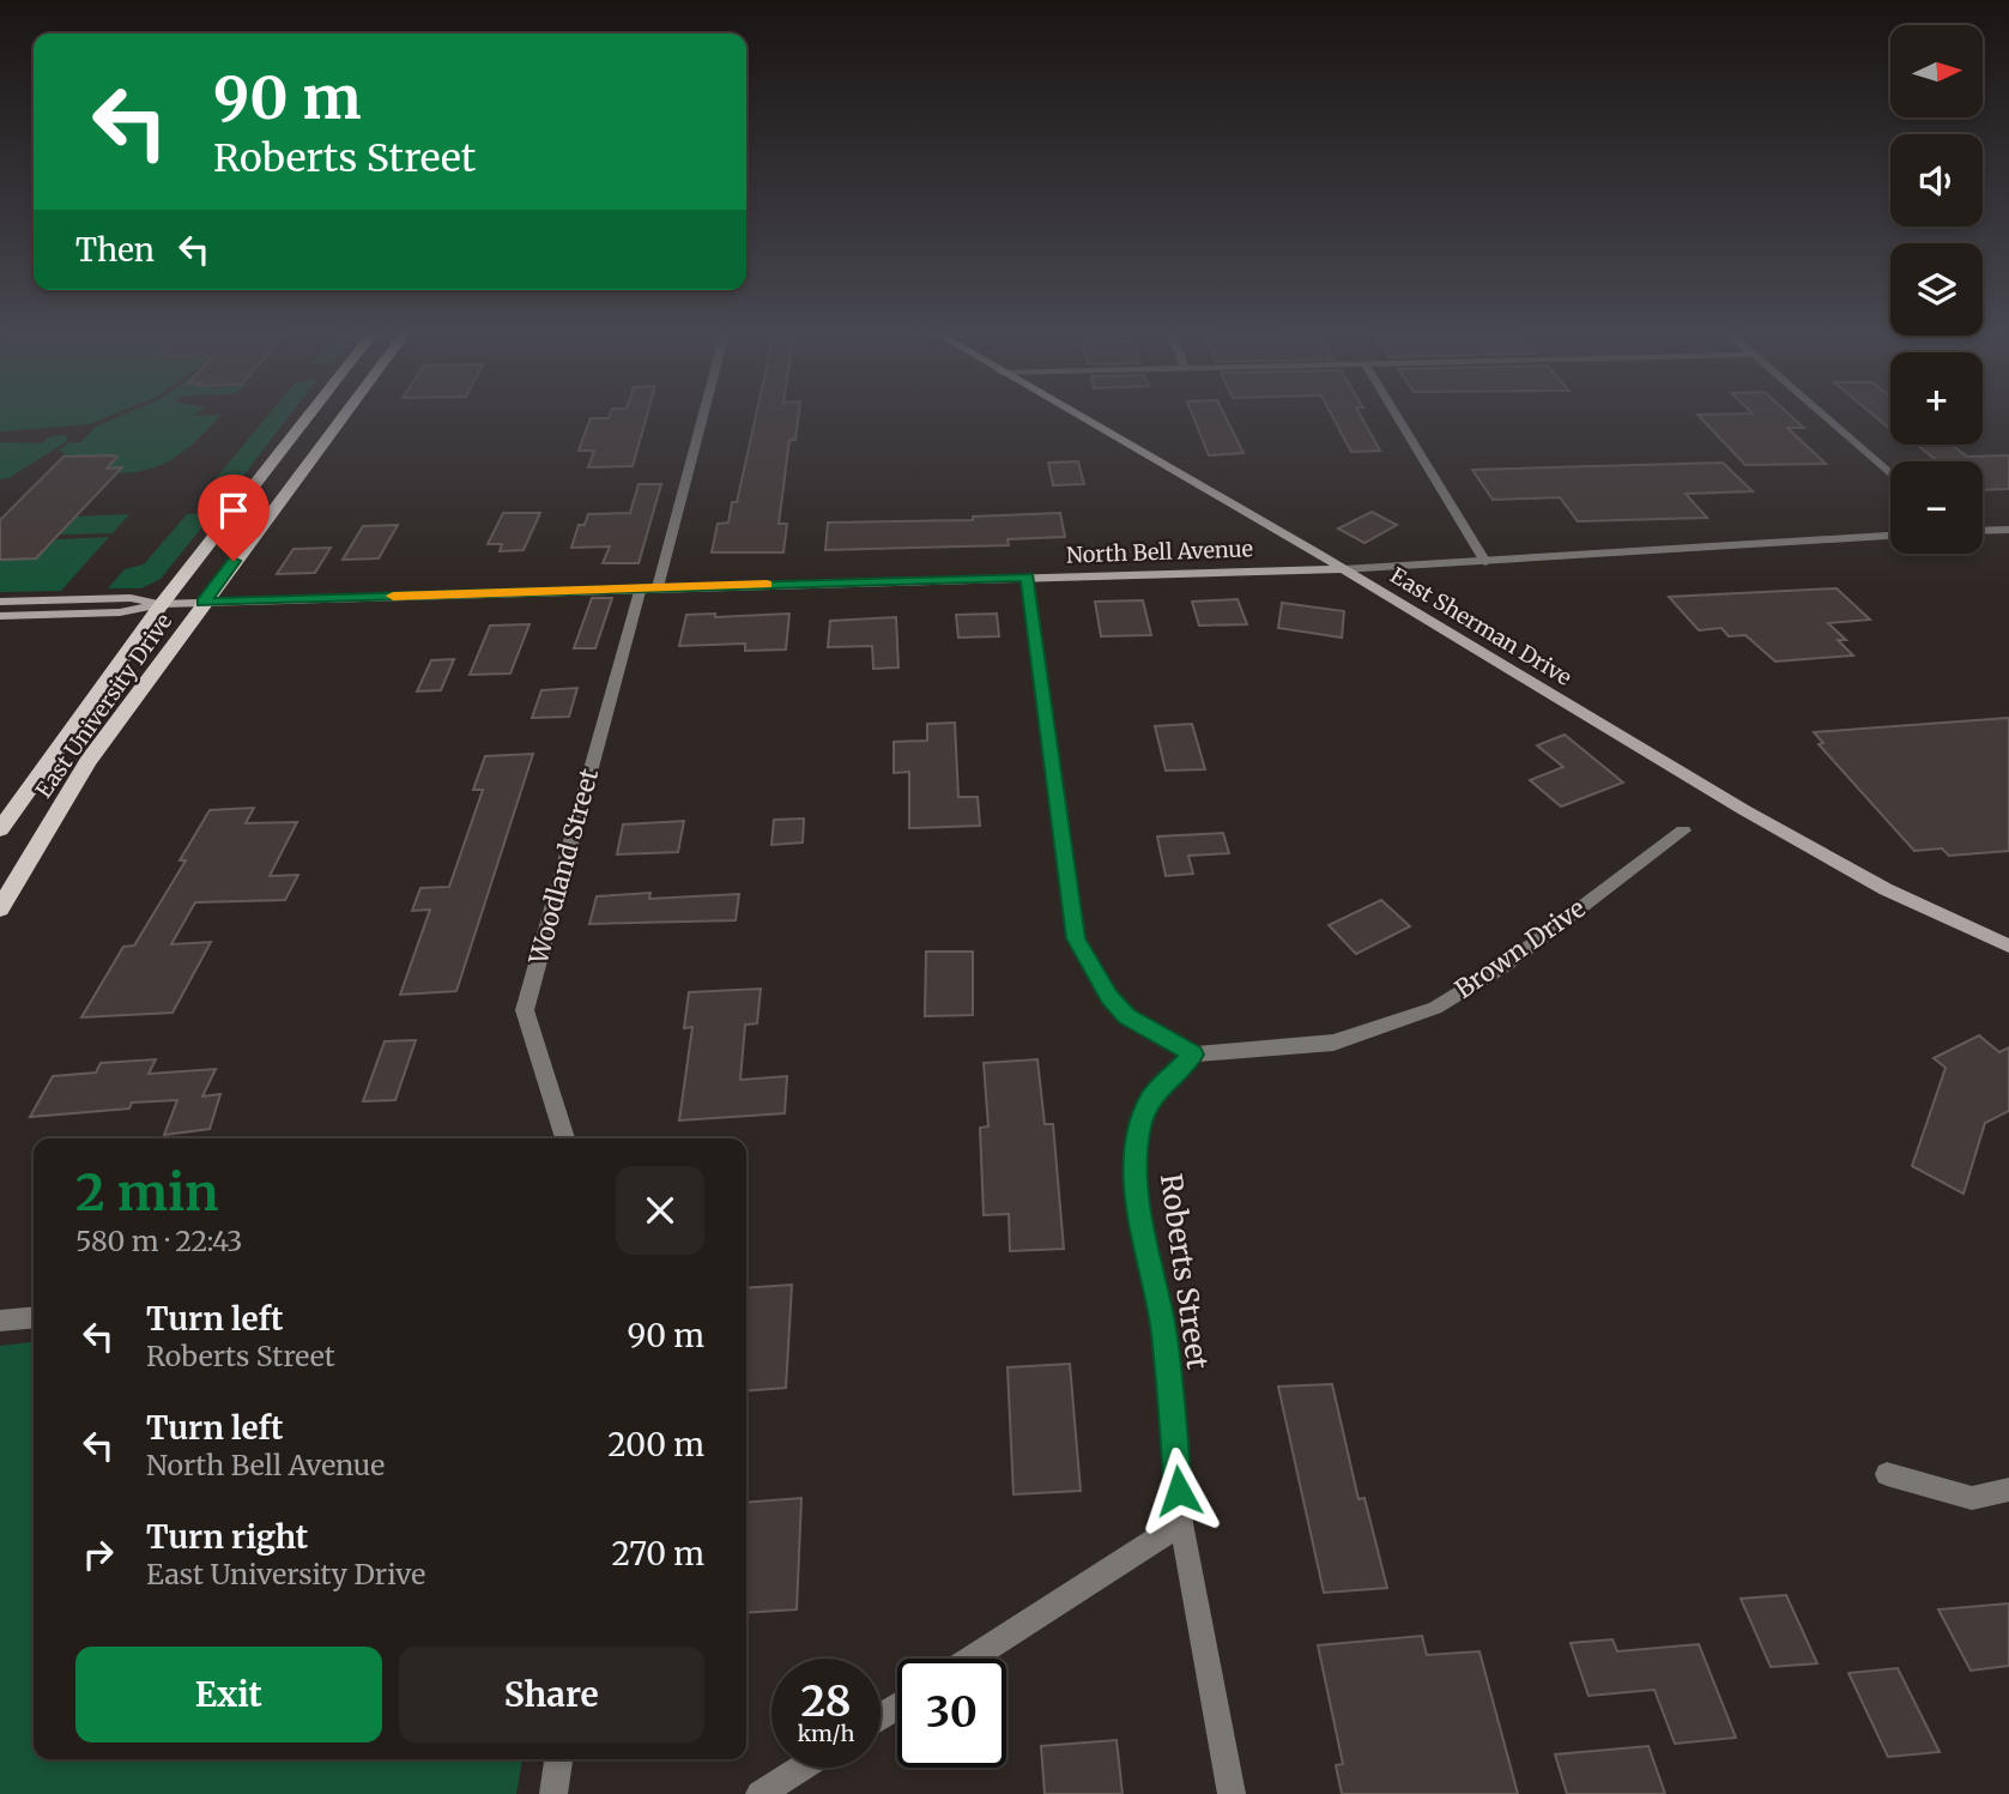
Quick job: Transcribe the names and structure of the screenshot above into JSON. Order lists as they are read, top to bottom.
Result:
{
  "streets": {
    "main road": ["North Bell Avenue", "East Sherman Drive", "East University Drive"],
    "street": ["Woodland Street", "Brown Drive", "Roberts Street"]
  },
  "crossings": [
    ["North Bell Avenue", "East Sherman Drive"],
    ["North Bell Avenue", "East University Drive"],
    ["North Bell Avenue", "Woodland Street"],
    ["Brown Drive", "Roberts Street"]
  ],
  "north": "right",
  "page": {
    "map_buttons": ["+", "−"],
    "turn": ["90 m", "Roberts Street"],
    "then": "Then",
    "heading": ["2 min", "580 m · 22:43"],
    "list": [
      {
        "name": "Turn left",
        "note": "Roberts Street",
        "value": "90 m"
      },
      {
        "name": "Turn left",
        "note": "North Bell Avenue",
        "value": "200 m"
      },
      {
        "name": "Turn right",
        "note": "East University Drive",
        "value": "270 m"
      }
    ],
    "buttons": ["Exit", "Share"],
    "speed": "28 km/h",
    "limit": "30"
  }
}
